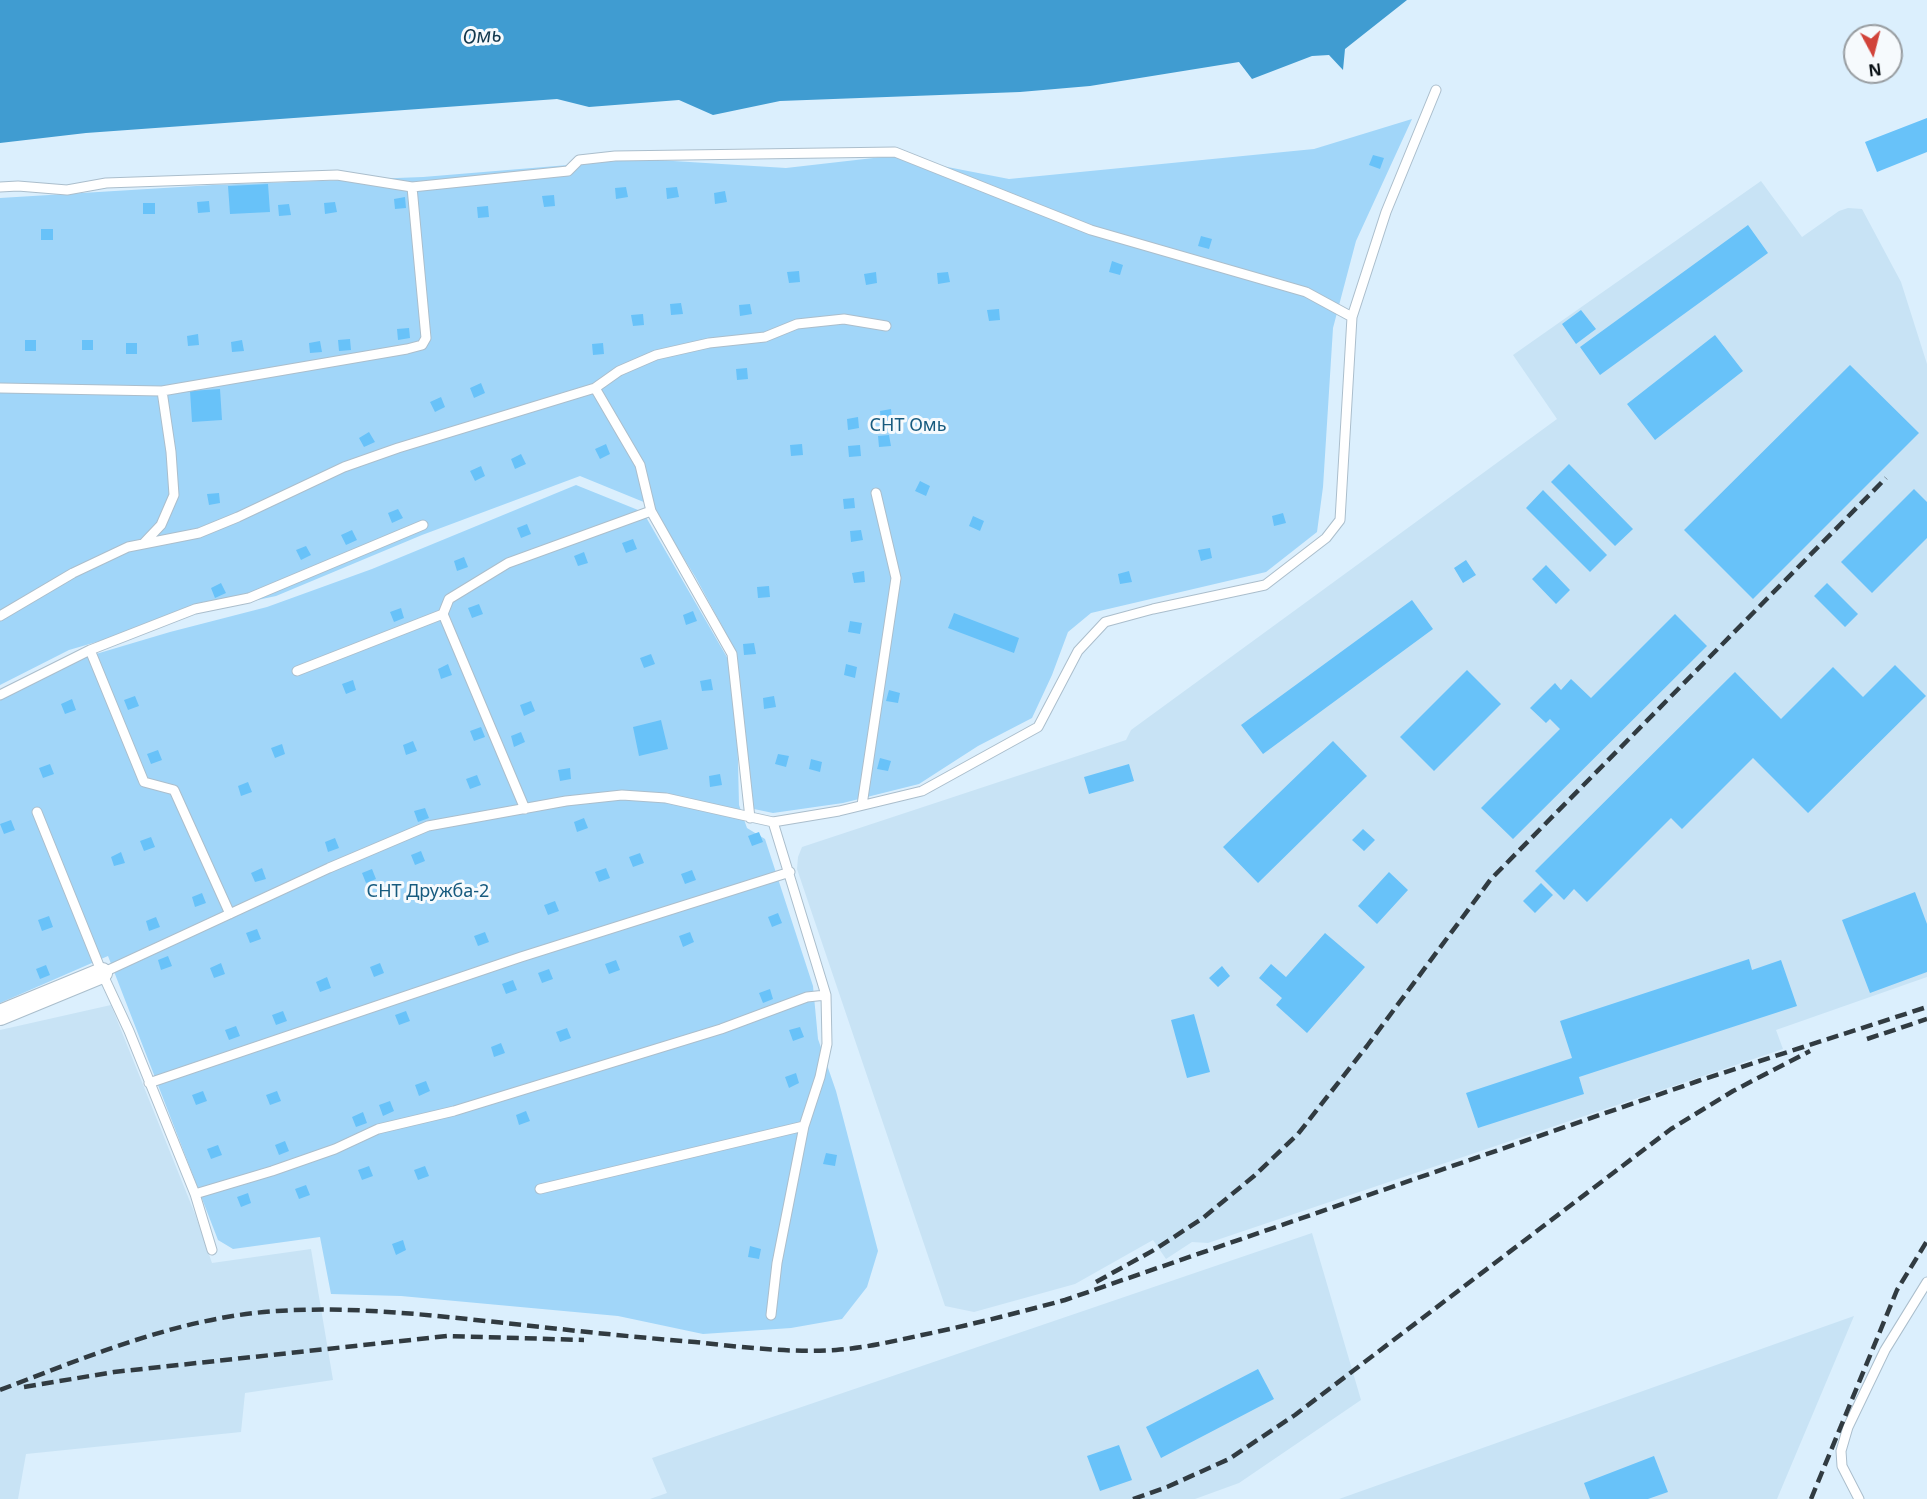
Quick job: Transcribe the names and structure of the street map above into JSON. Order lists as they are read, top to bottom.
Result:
{
  "water": ["Омь"],
  "parks": ["СНТ Омь", "СНТ Дружба-2"],
  "north": "bottom"
}
